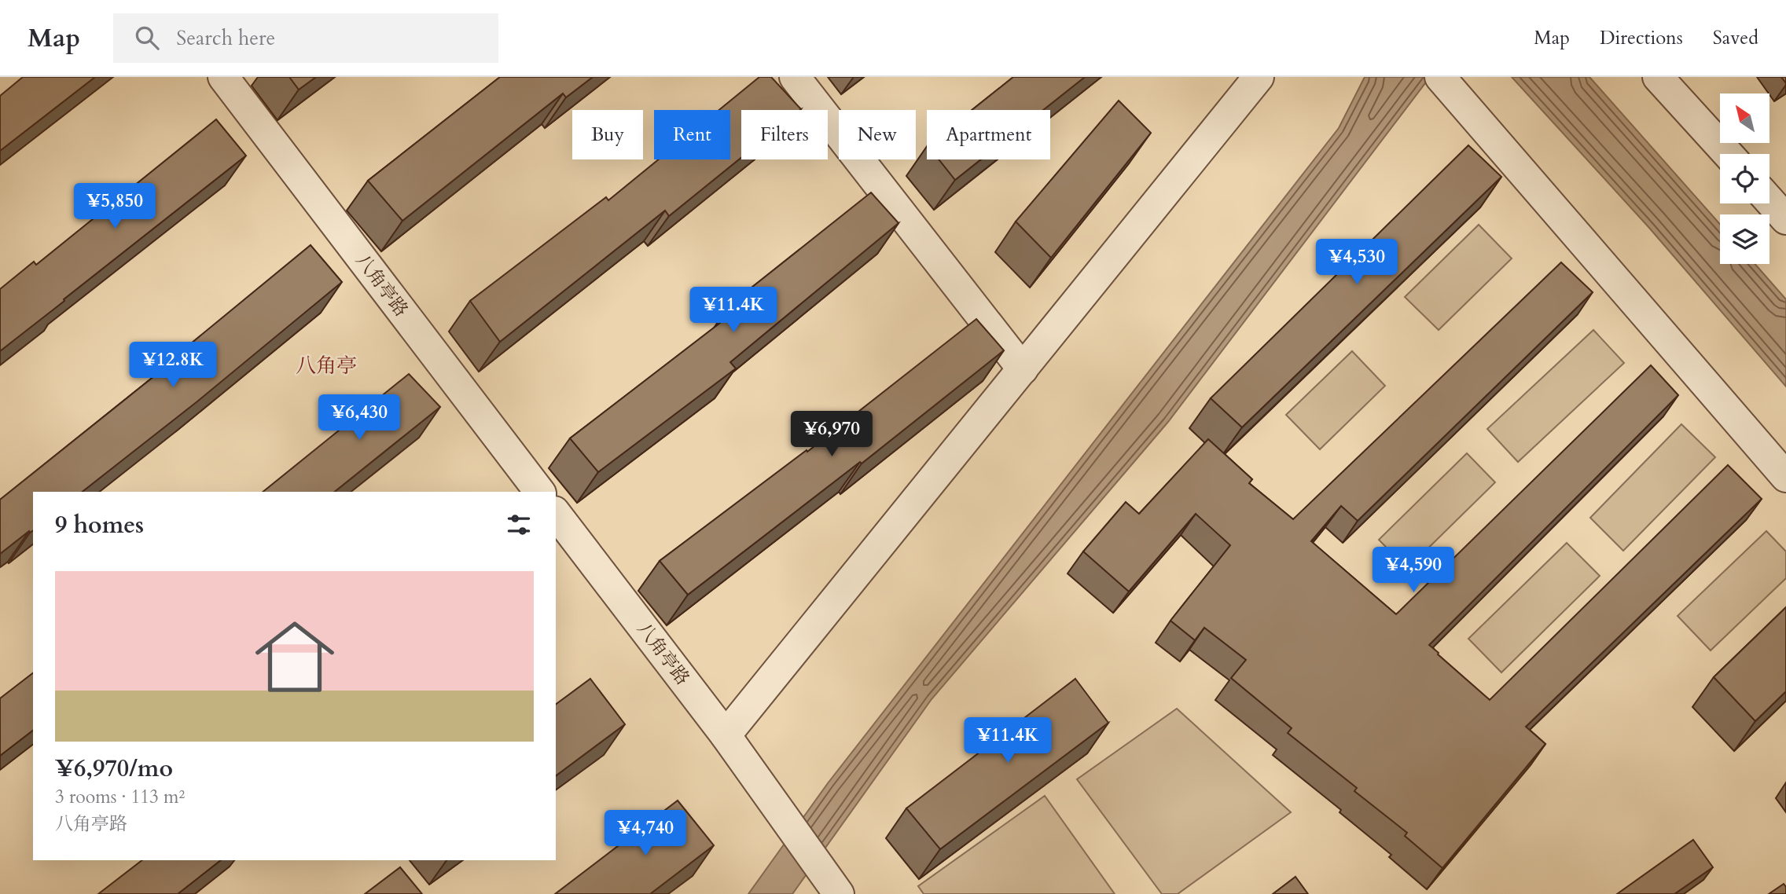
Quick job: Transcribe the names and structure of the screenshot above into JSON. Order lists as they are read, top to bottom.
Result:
{
  "streets": {
    "street": ["八角亭路"]
  },
  "districts": ["八角亭"],
  "north": "top left",
  "page": {
    "header": "Map",
    "search": "Search here",
    "nav": ["Map", "Directions", "Saved"],
    "chip": [
      "Buy",
      "Rent",
      "Filters",
      "New",
      "Apartment"
    ],
    "price": [
      "¥5,850",
      "¥4,530",
      "¥11.4K",
      "¥12.8K",
      "¥6,430",
      "¥6,970",
      "¥4,590",
      "¥11.4K",
      "¥4,740"
    ],
    "heading": "9 homes",
    "list": [
      {
        "name": "¥6,970/mo",
        "note": "3 rooms · 113 m² · 八角亭路"
      }
    ]
  }
}
